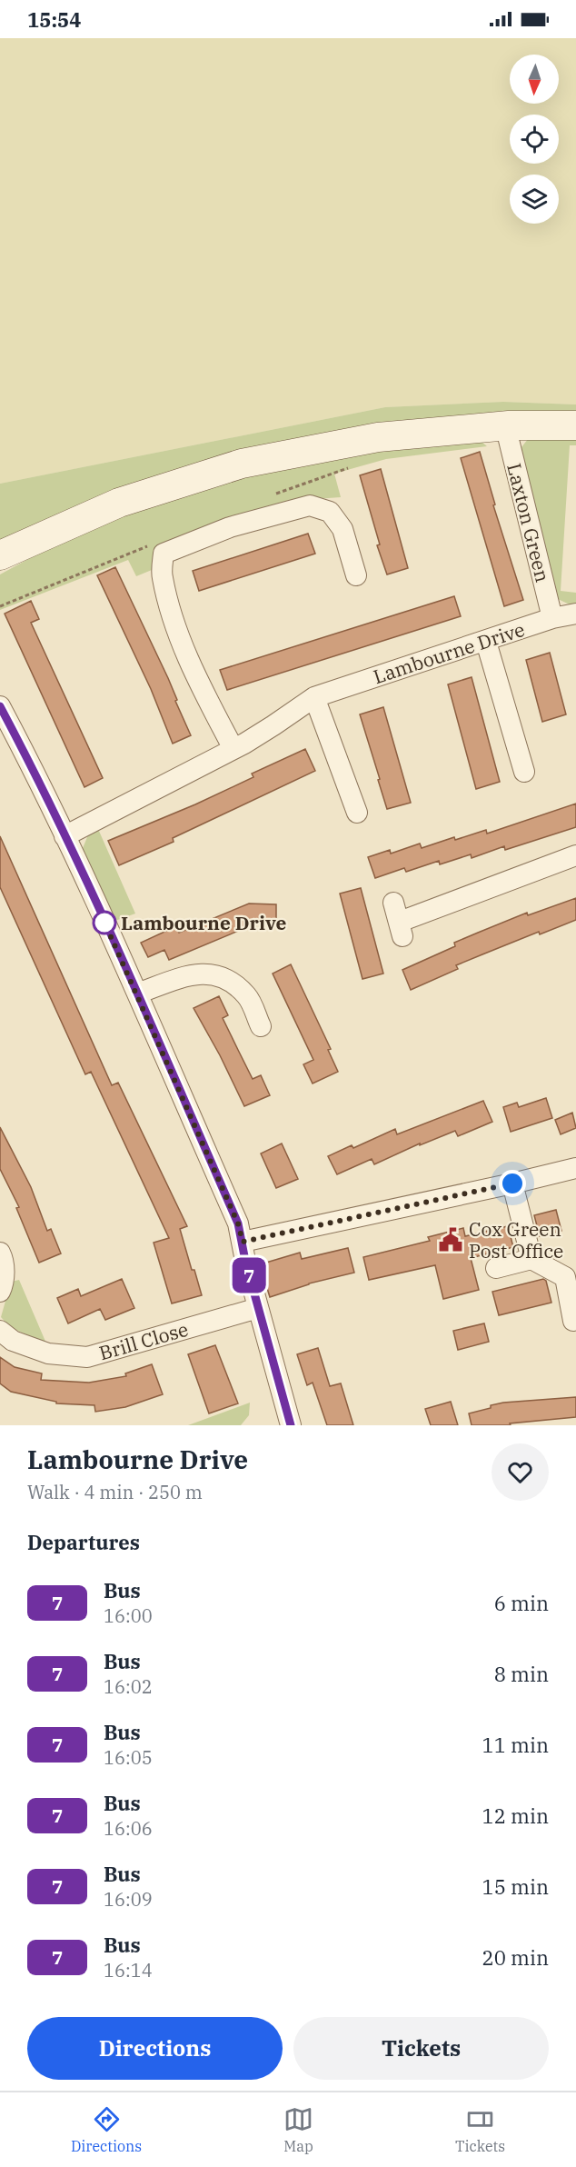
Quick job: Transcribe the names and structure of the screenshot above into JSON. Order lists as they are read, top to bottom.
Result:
{
  "streets": {
    "street": ["Laxton Green", "Lambourne Drive", "Brill Close"]
  },
  "crossings": [
    ["Laxton Green", "Lambourne Drive"]
  ],
  "places": {
    "other": ["Lambourne Drive"],
    "public building": ["Cox Green Post Office"]
  },
  "lines": ["bus line 7"],
  "north": "bottom",
  "page": {
    "status": "15:54",
    "on_map": "7",
    "heading": [
      ["Lambourne Drive", "Walk · 4 min · 250 m"],
      "Departures"
    ],
    "list": [
      {
        "mark": "7",
        "name": "Bus",
        "note": "16:00",
        "value": "6 min"
      },
      {
        "mark": "7",
        "name": "Bus",
        "note": "16:02",
        "value": "8 min"
      },
      {
        "mark": "7",
        "name": "Bus",
        "note": "16:05",
        "value": "11 min"
      },
      {
        "mark": "7",
        "name": "Bus",
        "note": "16:06",
        "value": "12 min"
      },
      {
        "mark": "7",
        "name": "Bus",
        "note": "16:09",
        "value": "15 min"
      },
      {
        "mark": "7",
        "name": "Bus",
        "note": "16:14",
        "value": "20 min"
      }
    ],
    "buttons": ["Directions", "Tickets"],
    "tabs": ["Directions", "Map", "Tickets"]
  }
}
